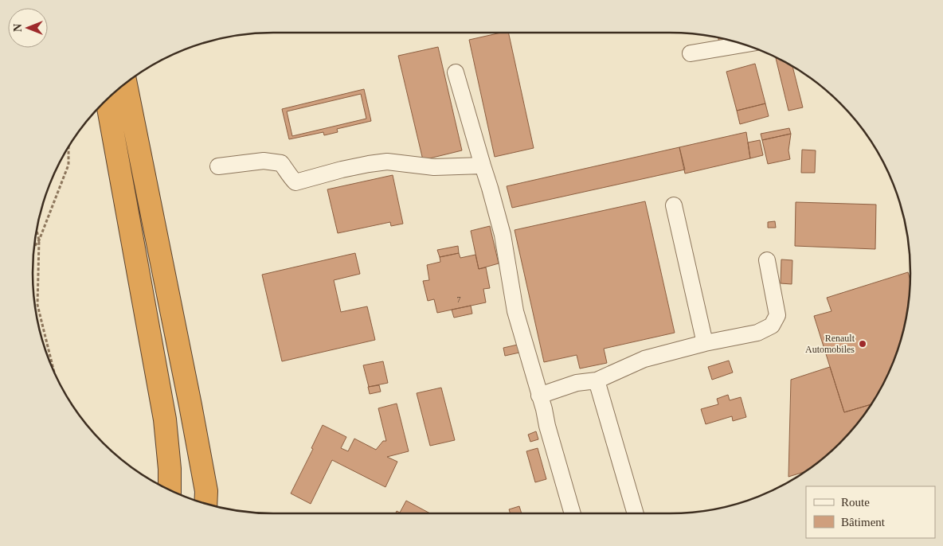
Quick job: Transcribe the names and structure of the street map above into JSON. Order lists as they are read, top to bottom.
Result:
{
  "places": ["Renault Automobiles"],
  "house_numbers": ["7"],
  "legend": ["Route", "Bâtiment"],
  "north": "left"
}
